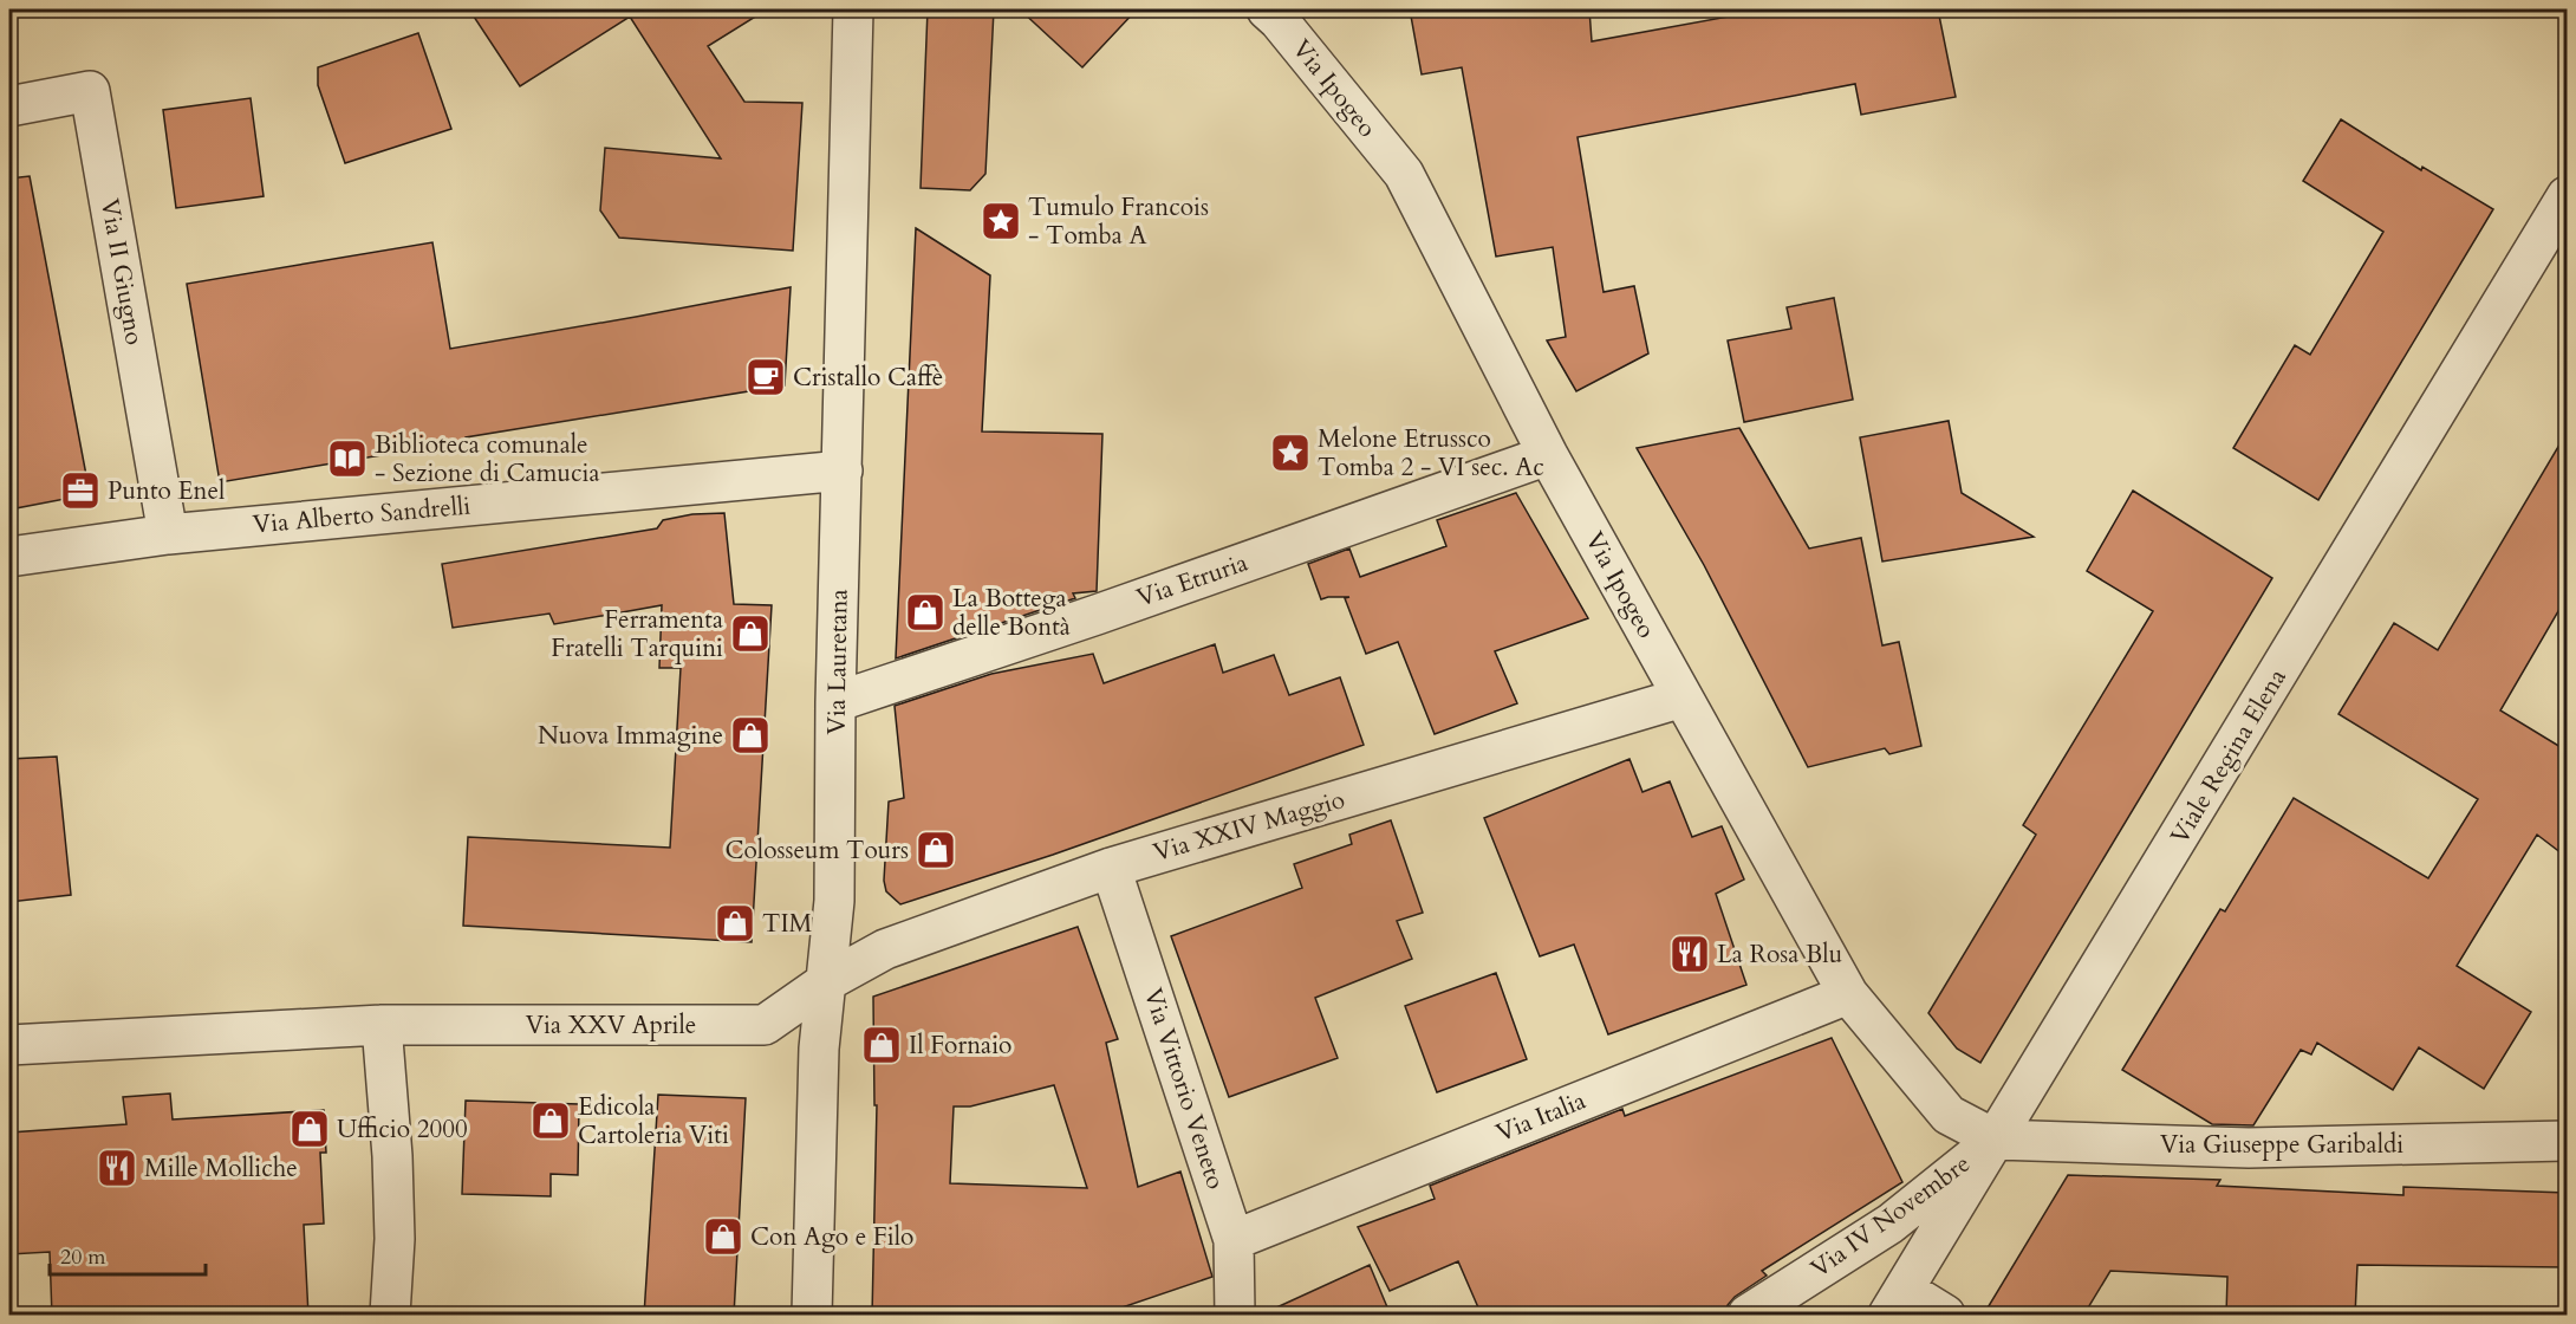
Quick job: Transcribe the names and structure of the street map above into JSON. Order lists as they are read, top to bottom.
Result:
{
  "streets": {
    "street": [
      "Via Ipogeo",
      "Via II Giugno",
      "Via Alberto Sandrelli",
      "Via Etruria",
      "Via Lauretana",
      "Viale Regina Elena",
      "Via XXIV Maggio",
      "Via XXV Aprile",
      "Via Vittorio Veneto",
      "Via Italia",
      "Via Giuseppe Garibaldi",
      "Via IV Novembre"
    ]
  },
  "crossings": [
    ["Via Ipogeo", "Via Etruria"],
    ["Via Ipogeo", "Viale Regina Elena"],
    ["Via Ipogeo", "Via XXIV Maggio"],
    ["Via Ipogeo", "Via Italia"],
    ["Via Ipogeo", "Via Giuseppe Garibaldi"],
    ["Via Ipogeo", "Via IV Novembre"],
    ["Via II Giugno", "Via Alberto Sandrelli"],
    ["Via Alberto Sandrelli", "Via Lauretana"],
    ["Via Etruria", "Via Lauretana"],
    ["Via Lauretana", "Via XXIV Maggio"],
    ["Via Lauretana", "Via XXV Aprile"],
    ["Viale Regina Elena", "Via Giuseppe Garibaldi"],
    ["Viale Regina Elena", "Via IV Novembre"],
    ["Via XXIV Maggio", "Via XXV Aprile"],
    ["Via XXIV Maggio", "Via Vittorio Veneto"],
    ["Via Vittorio Veneto", "Via Italia"],
    ["Via Giuseppe Garibaldi", "Via IV Novembre"]
  ],
  "places": {
    "place": ["Tumulo Francois - Tomba A", "Melone Etrussco Tomba 2 - VI sec. Ac"],
    "cafe": ["Cristallo Caffè"],
    "library": ["Biblioteca comunale - Sezione di Camucia"],
    "office": ["Punto Enel"],
    "shop": [
      "La Bottega delle Bontà",
      "Ferramenta Fratelli Tarquini",
      "Nuova Immagine",
      "Colosseum Tours",
      "TIM",
      "Il Fornaio",
      "Edicola Cartoleria Viti",
      "Ufficio 2000",
      "Con Ago e Filo"
    ],
    "restaurant": ["La Rosa Blu", "Mille Molliche"]
  },
  "scale_bar": "20 m"
}
